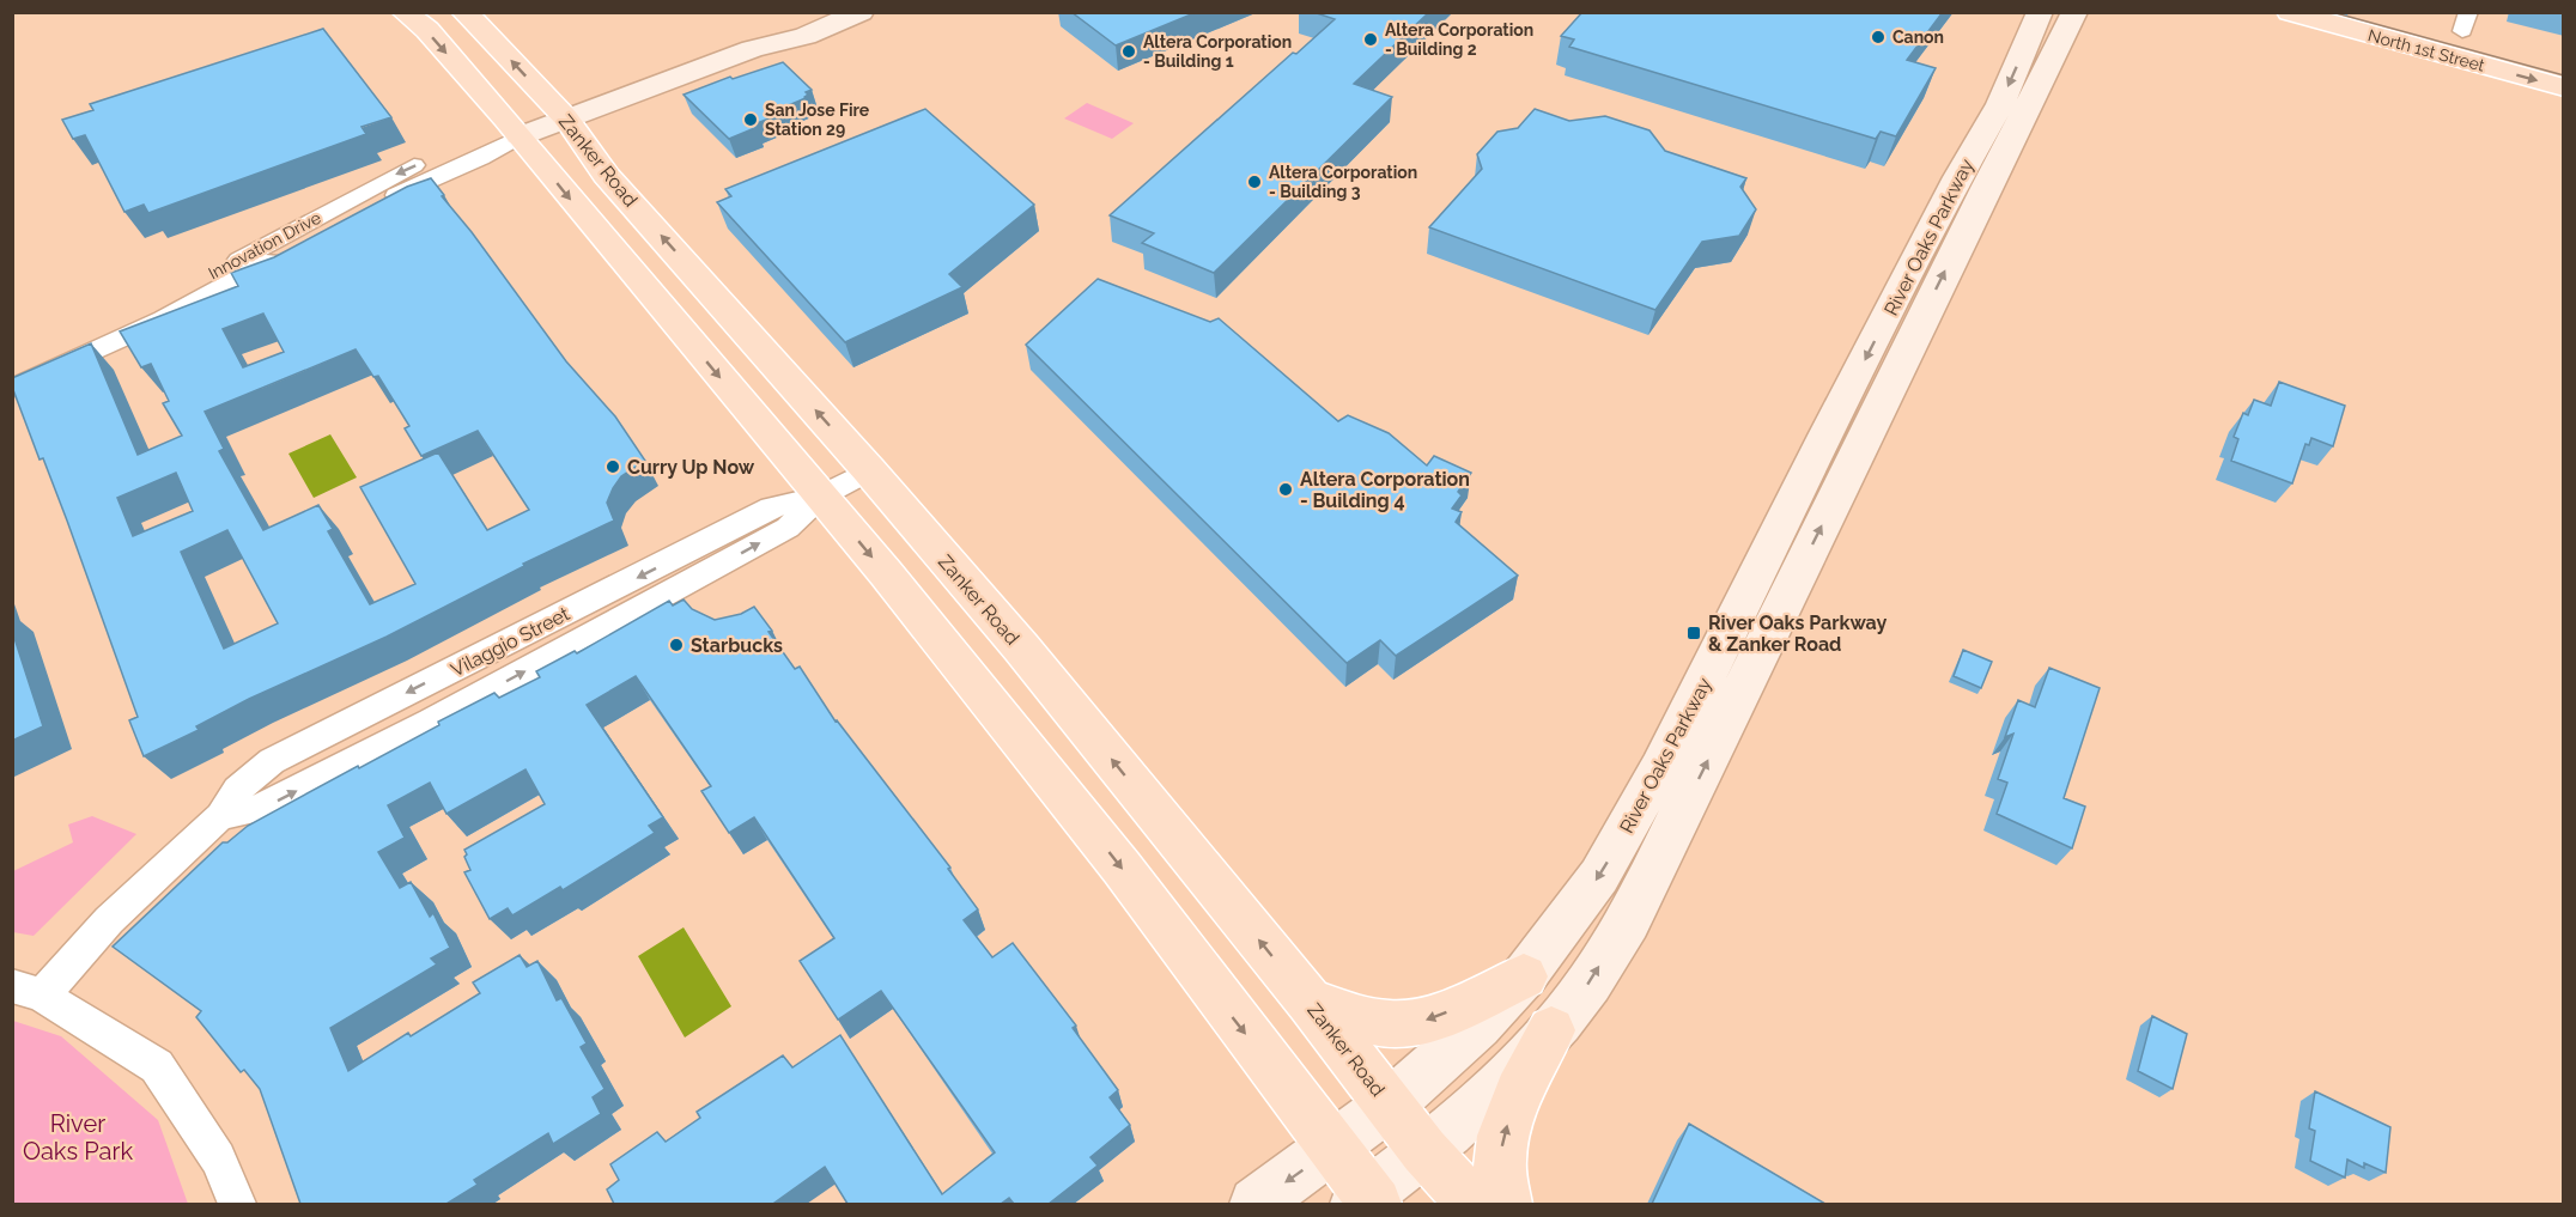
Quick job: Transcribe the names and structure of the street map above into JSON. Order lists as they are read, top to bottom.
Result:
{
  "streets": {
    "main road": ["North 1st Street", "Zanker Road"],
    "street": ["River Oaks Parkway", "Innovation Drive", "Vilaggio Street"]
  },
  "crossings": [
    ["Zanker Road", "River Oaks Parkway"],
    ["Zanker Road", "Innovation Drive"],
    ["Zanker Road", "Vilaggio Street"]
  ],
  "one_way": ["North 1st Street"],
  "parks": ["River Oaks Park"],
  "places": {
    "other": [
      "Canon",
      "Altera Corporation - Building 2",
      "Altera Corporation - Building 1",
      "San Jose Fire Station 29",
      "Altera Corporation - Building 3",
      "Curry Up Now",
      "Altera Corporation - Building 4",
      "Starbucks"
    ],
    "transit": ["River Oaks Parkway & Zanker Road"]
  }
}
